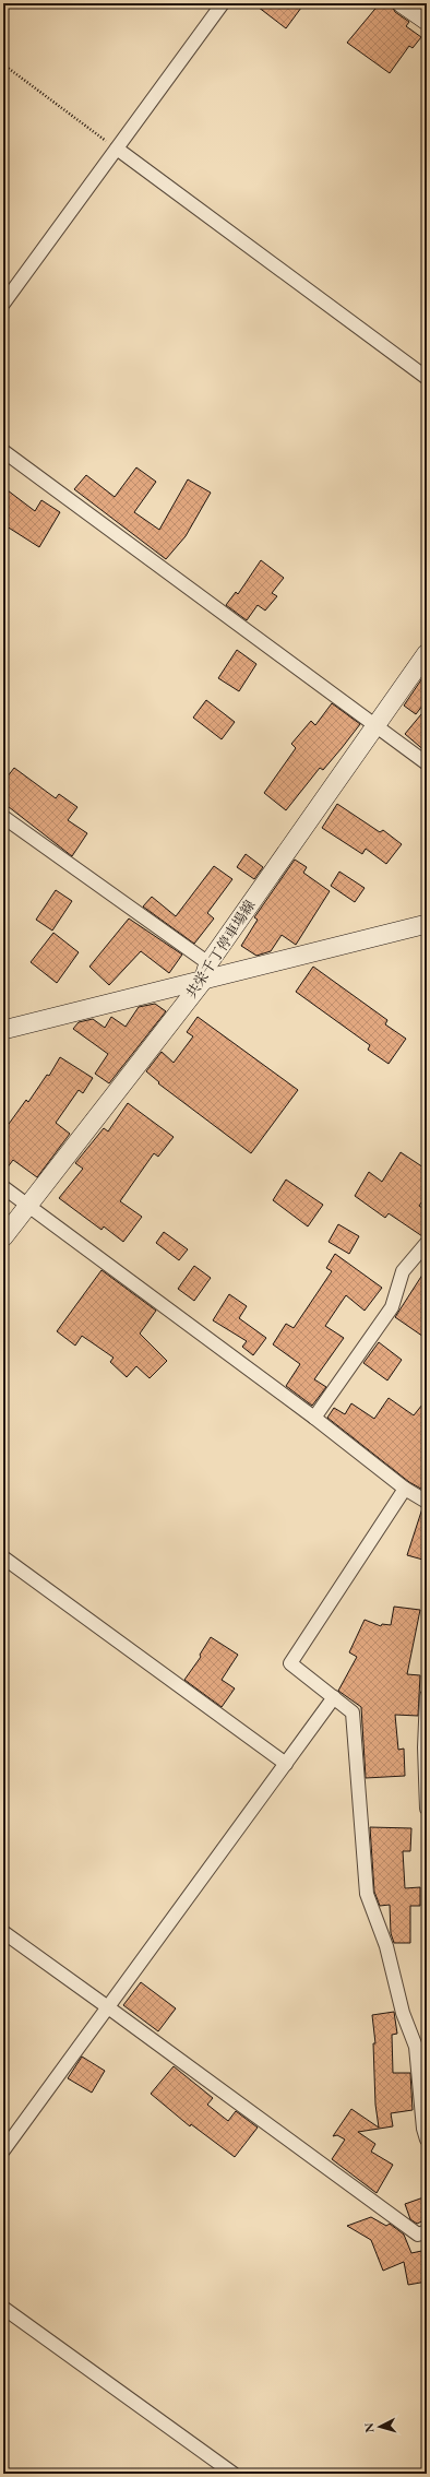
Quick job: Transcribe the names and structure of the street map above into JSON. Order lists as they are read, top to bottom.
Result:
{
  "streets": {
    "main road": ["共栄千丁停車場線"]
  },
  "north": "left"
}
